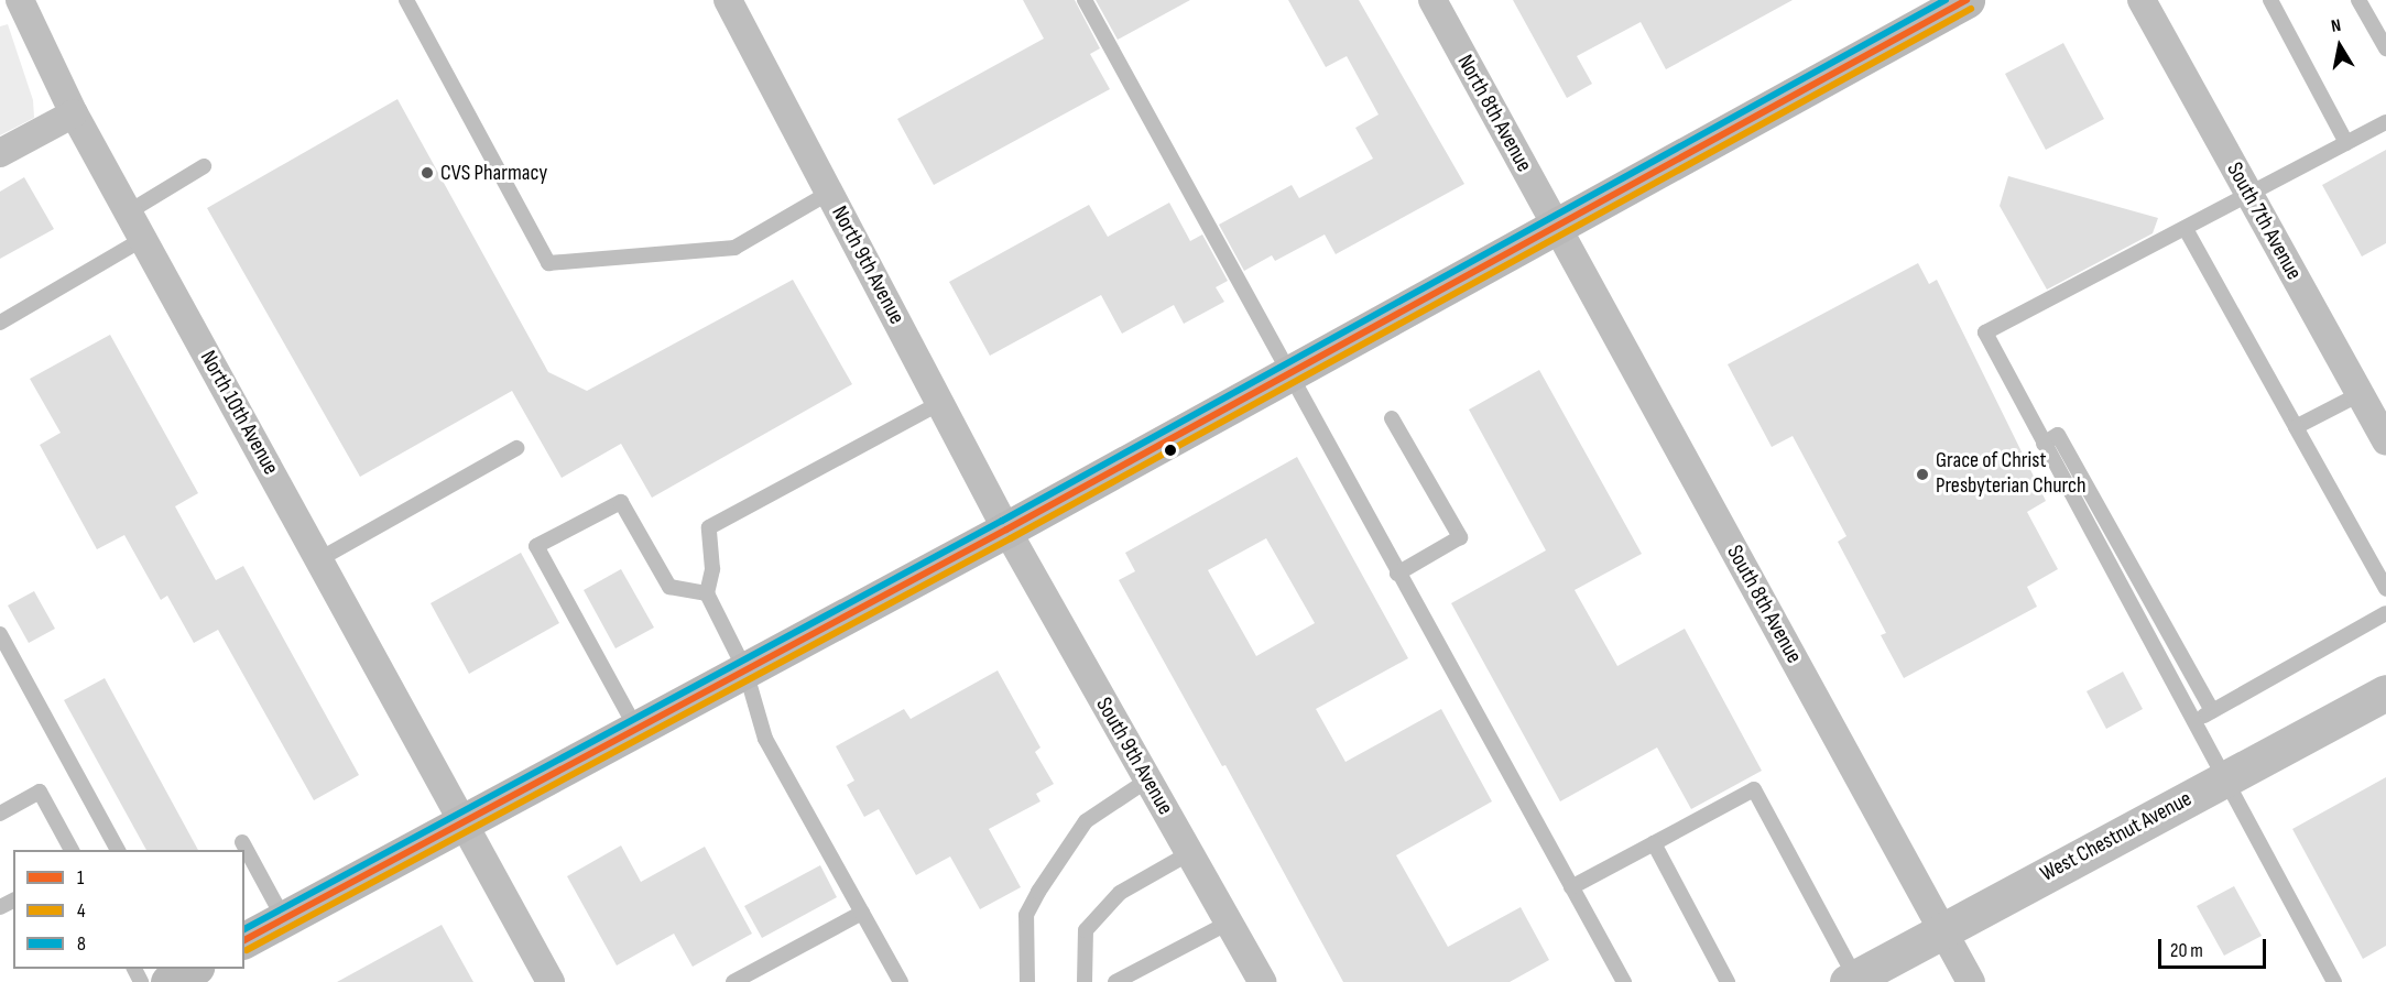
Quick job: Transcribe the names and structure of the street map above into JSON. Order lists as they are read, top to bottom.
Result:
{
  "streets": {
    "street": [
      "North 8th Avenue",
      "South 7th Avenue",
      "North 9th Avenue",
      "North 10th Avenue",
      "South 8th Avenue",
      "South 9th Avenue",
      "West Chestnut Avenue"
    ]
  },
  "crossings": [
    ["North 8th Avenue", "South 8th Avenue"],
    ["North 9th Avenue", "South 9th Avenue"],
    ["South 8th Avenue", "West Chestnut Avenue"]
  ],
  "places": ["CVS Pharmacy", "Grace of Christ Presbyterian Church"],
  "lines": ["transit line 1", "transit line 8", "transit line 4"],
  "legend": ["1", "4", "8"],
  "scale_bar": "20 m",
  "north": "top"
}
